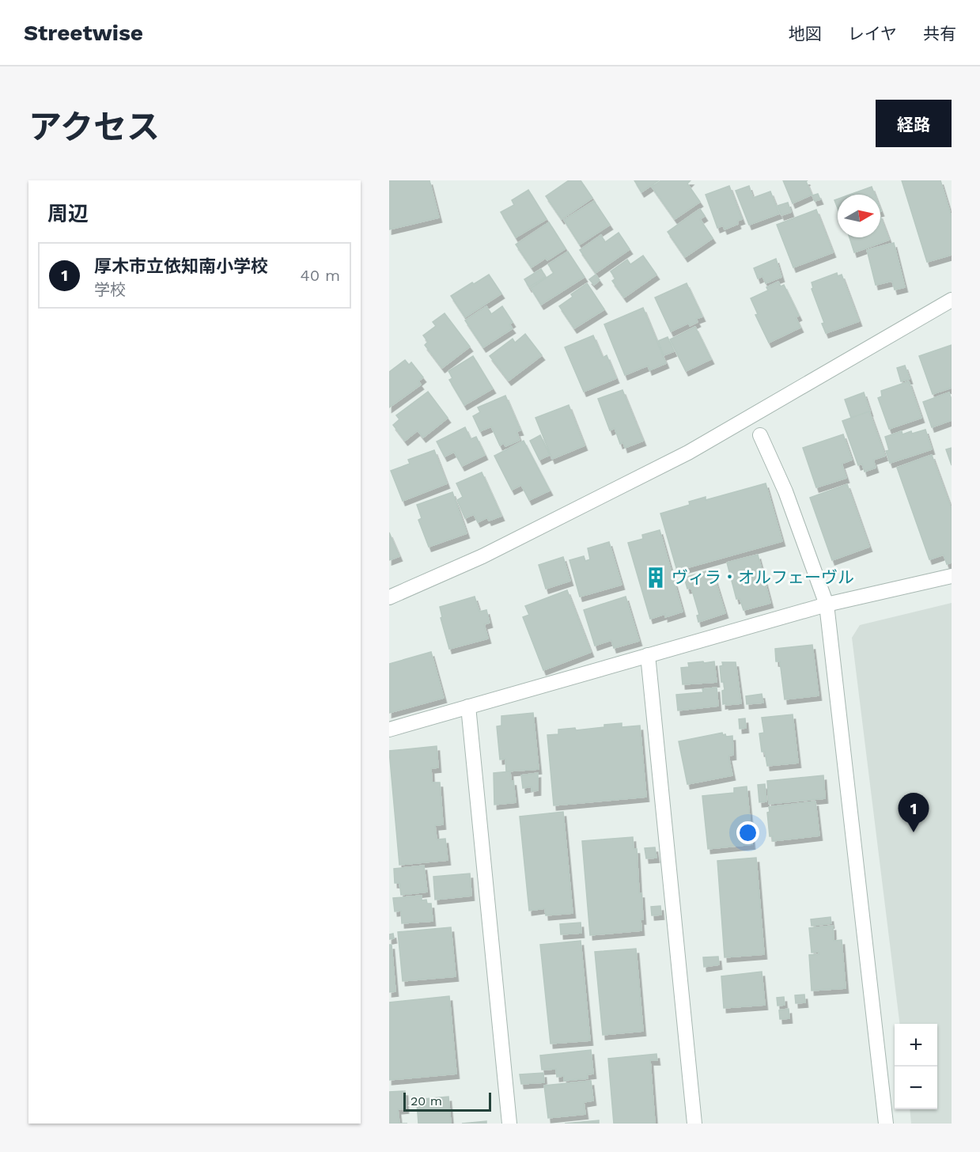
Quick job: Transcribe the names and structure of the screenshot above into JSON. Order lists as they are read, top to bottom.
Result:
{
  "places": {
    "building": ["ヴィラ・オルフェーヴル"]
  },
  "scale_bar": "20 m",
  "north": "right",
  "page": {
    "header": "Streetwise",
    "nav": ["地図", "レイヤ", "共有"],
    "title": "アクセス",
    "buttons": "経路",
    "heading": "周辺",
    "list": [
      {
        "mark": "1",
        "name": "厚木市立依知南小学校",
        "note": "学校",
        "value": "40 m"
      }
    ],
    "pins": "1",
    "map_buttons": ["+", "−"],
    "scale": "20 m"
  }
}
